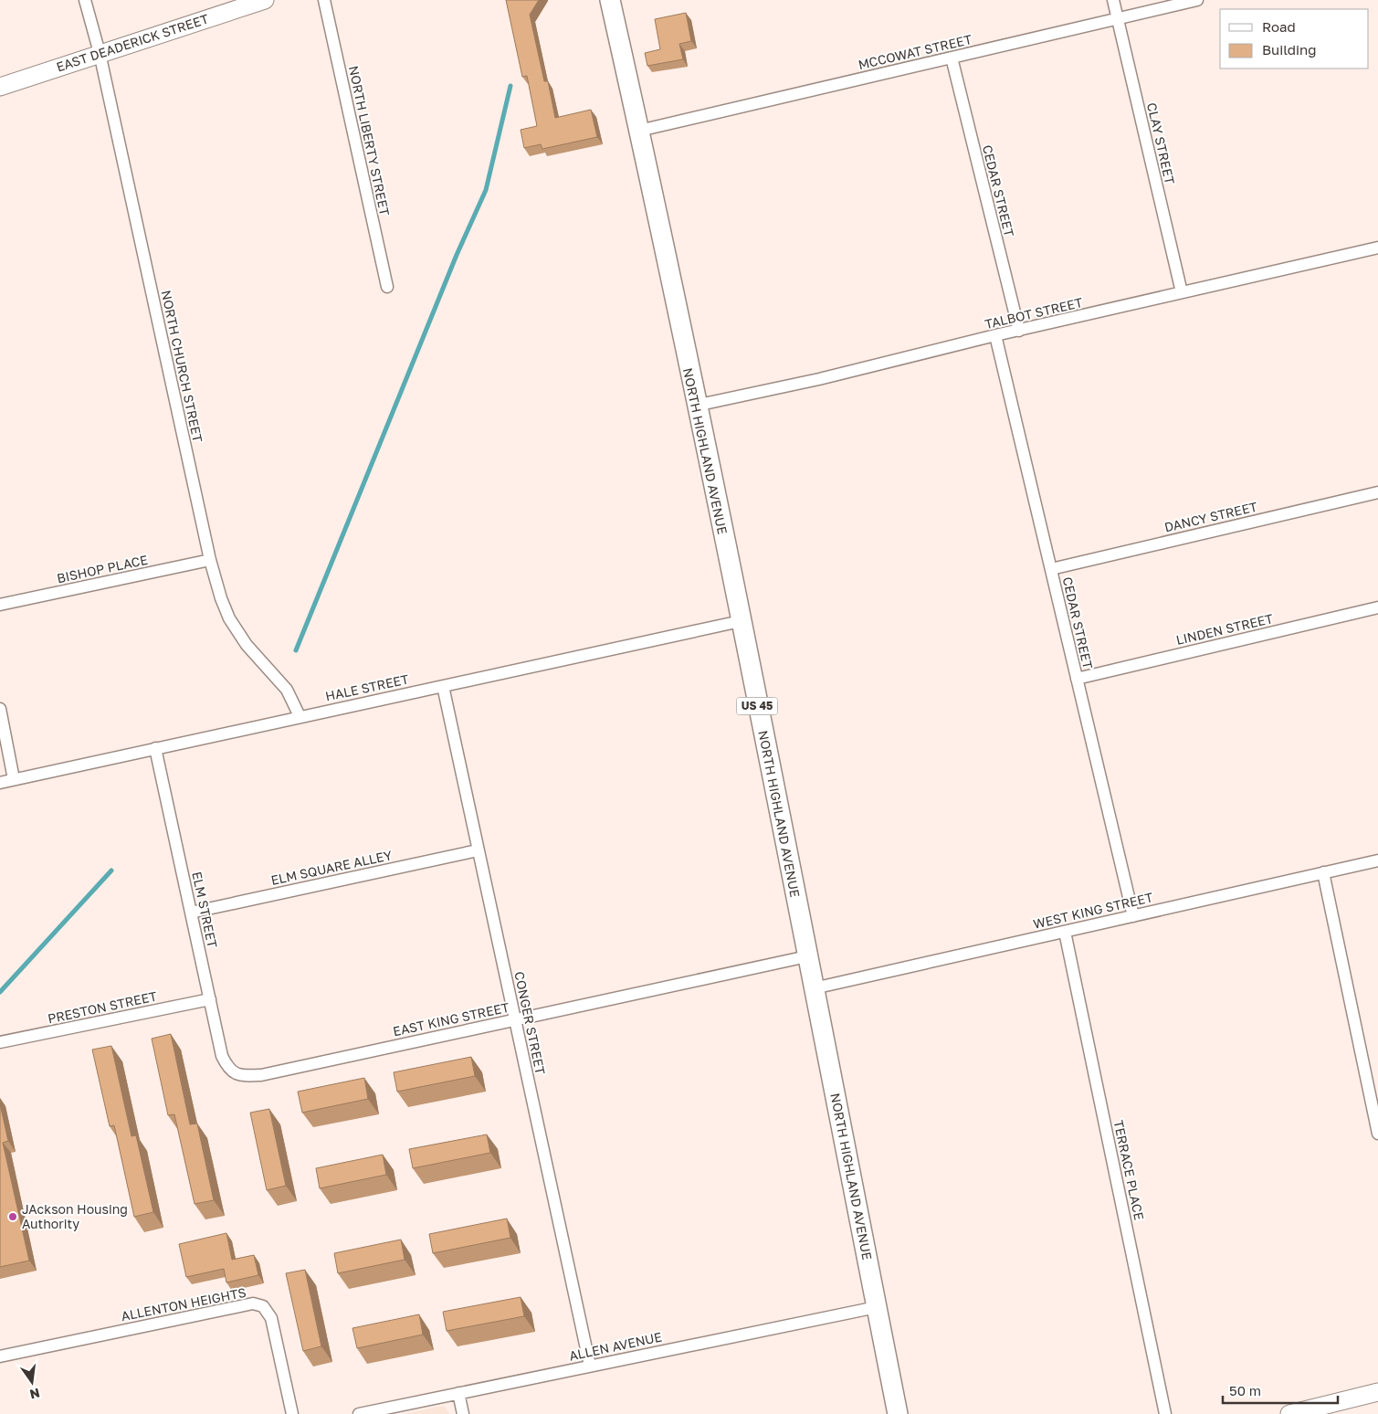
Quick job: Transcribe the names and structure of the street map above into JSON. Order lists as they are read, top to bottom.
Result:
{
  "streets": {
    "main road": ["NORTH HIGHLAND AVENUE", "US 45"],
    "street": [
      "EAST DEADERICK STREET",
      "MCCOWAT STREET",
      "NORTH LIBERTY STREET",
      "CLAY STREET",
      "CEDAR STREET",
      "TALBOT STREET",
      "NORTH CHURCH STREET",
      "DANCY STREET",
      "BISHOP PLACE",
      "LINDEN STREET",
      "HALE STREET",
      "ELM SQUARE ALLEY",
      "ELM STREET",
      "WEST KING STREET",
      "PRESTON STREET",
      "EAST KING STREET",
      "CONGER STREET",
      "TERRACE PLACE",
      "ALLENTON HEIGHTS",
      "ALLEN AVENUE"
    ]
  },
  "crossings": [
    ["EAST DEADERICK STREET", "NORTH CHURCH STREET"],
    ["MCCOWAT STREET", "CLAY STREET"],
    ["MCCOWAT STREET", "CEDAR STREET"],
    ["MCCOWAT STREET", "NORTH HIGHLAND AVENUE"],
    ["CLAY STREET", "TALBOT STREET"],
    ["CEDAR STREET", "TALBOT STREET"],
    ["CEDAR STREET", "DANCY STREET"],
    ["CEDAR STREET", "LINDEN STREET"],
    ["CEDAR STREET", "WEST KING STREET"],
    ["TALBOT STREET", "NORTH HIGHLAND AVENUE"],
    ["NORTH CHURCH STREET", "BISHOP PLACE"],
    ["NORTH CHURCH STREET", "HALE STREET"],
    ["NORTH HIGHLAND AVENUE", "HALE STREET"],
    ["NORTH HIGHLAND AVENUE", "WEST KING STREET"],
    ["NORTH HIGHLAND AVENUE", "EAST KING STREET"],
    ["NORTH HIGHLAND AVENUE", "ALLEN AVENUE"],
    ["HALE STREET", "ELM STREET"],
    ["HALE STREET", "CONGER STREET"],
    ["ELM SQUARE ALLEY", "ELM STREET"],
    ["ELM SQUARE ALLEY", "CONGER STREET"],
    ["ELM STREET", "PRESTON STREET"],
    ["ELM STREET", "EAST KING STREET"],
    ["WEST KING STREET", "TERRACE PLACE"],
    ["EAST KING STREET", "CONGER STREET"],
    ["CONGER STREET", "ALLEN AVENUE"]
  ],
  "places": ["JAckson Housing Authority"],
  "legend": ["Road", "Building"],
  "scale_bar": "50 m",
  "north": "bottom"
}
